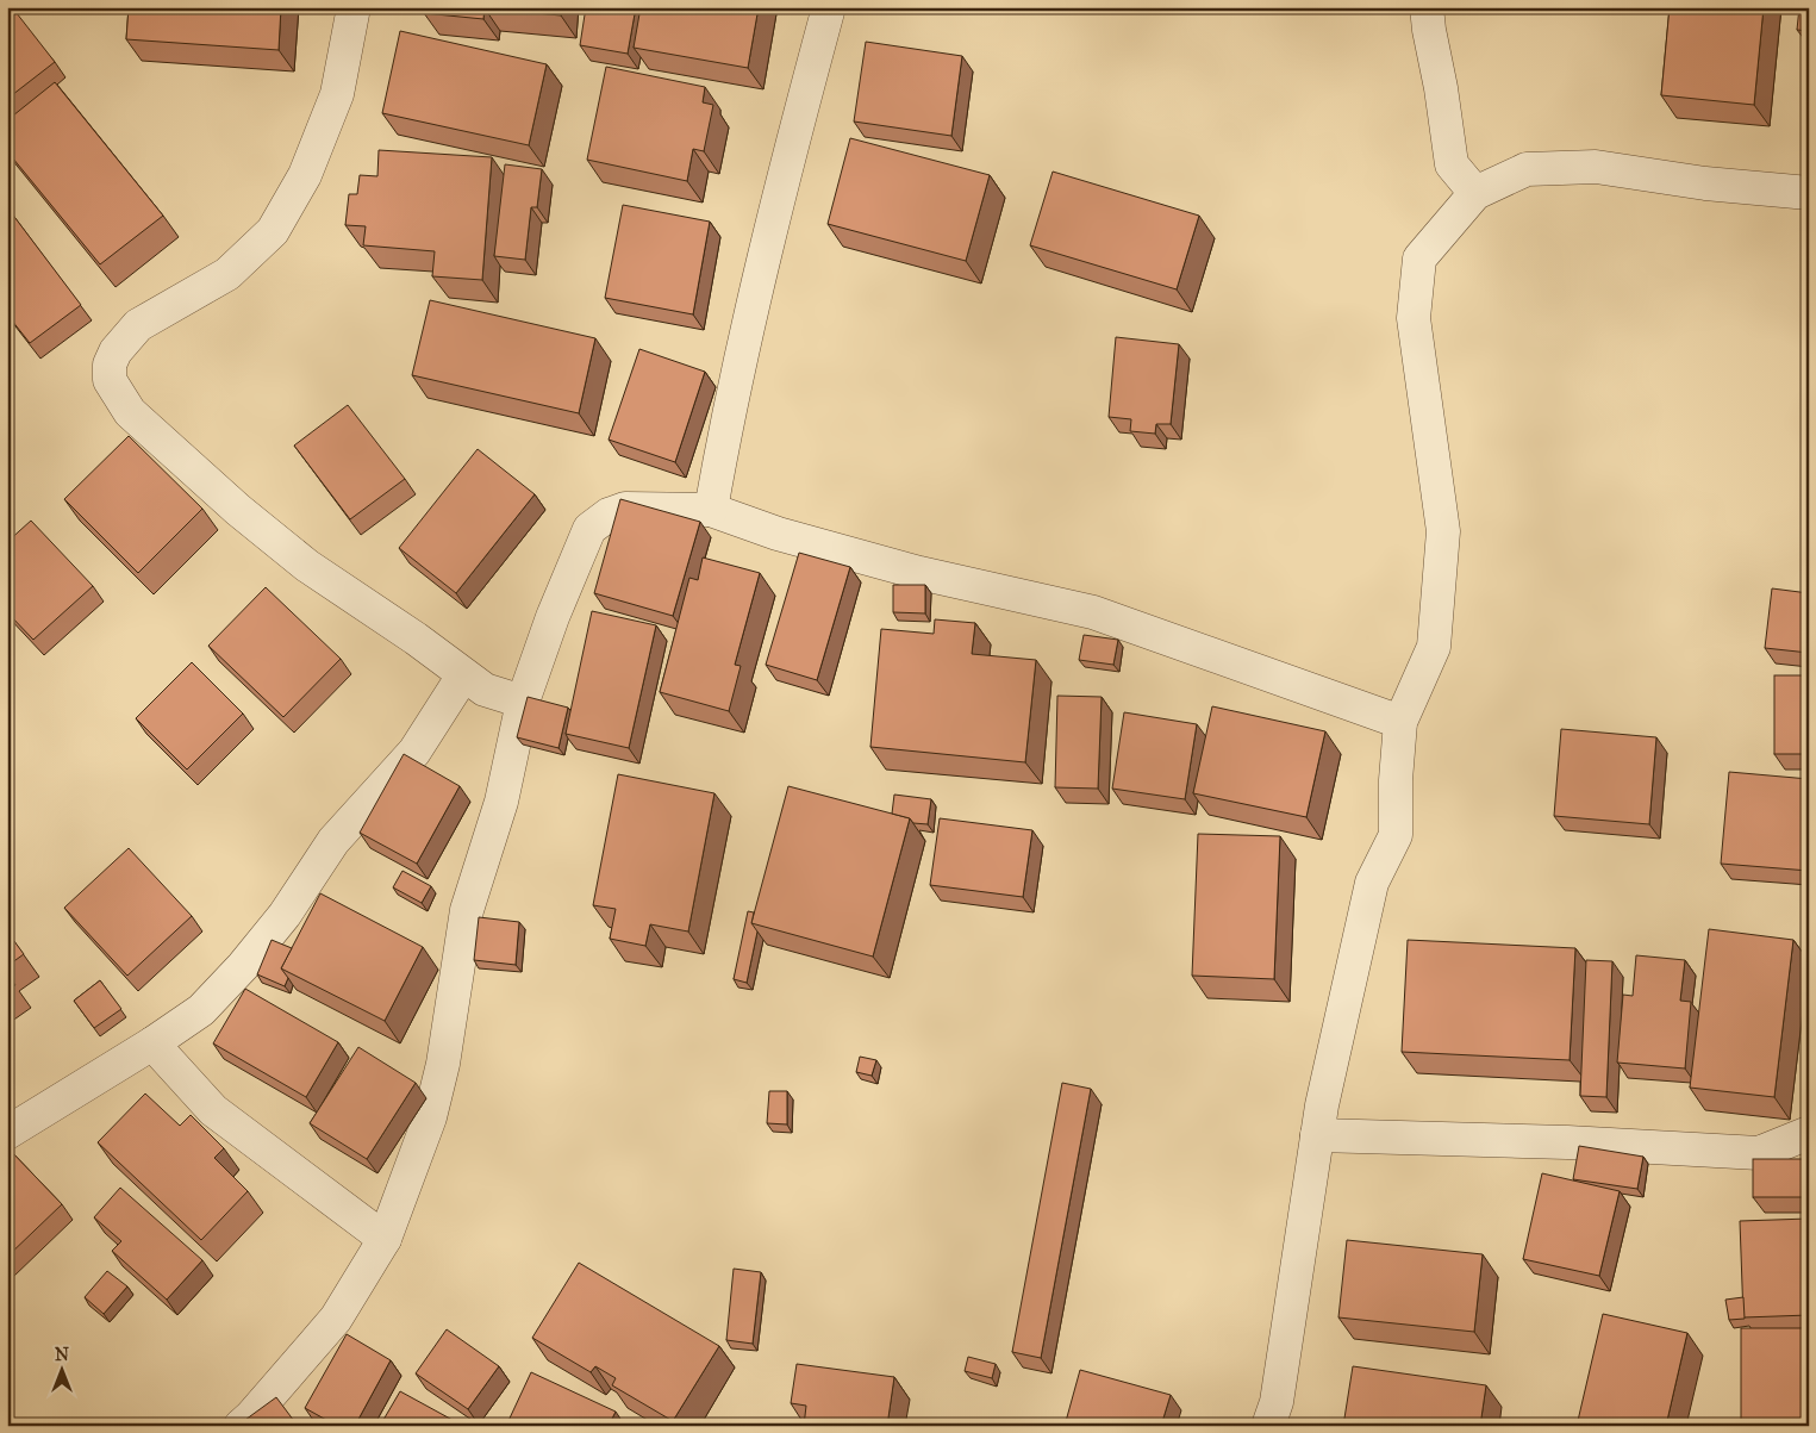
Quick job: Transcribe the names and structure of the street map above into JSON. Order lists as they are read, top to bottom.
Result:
{
  "north": "top"
}
